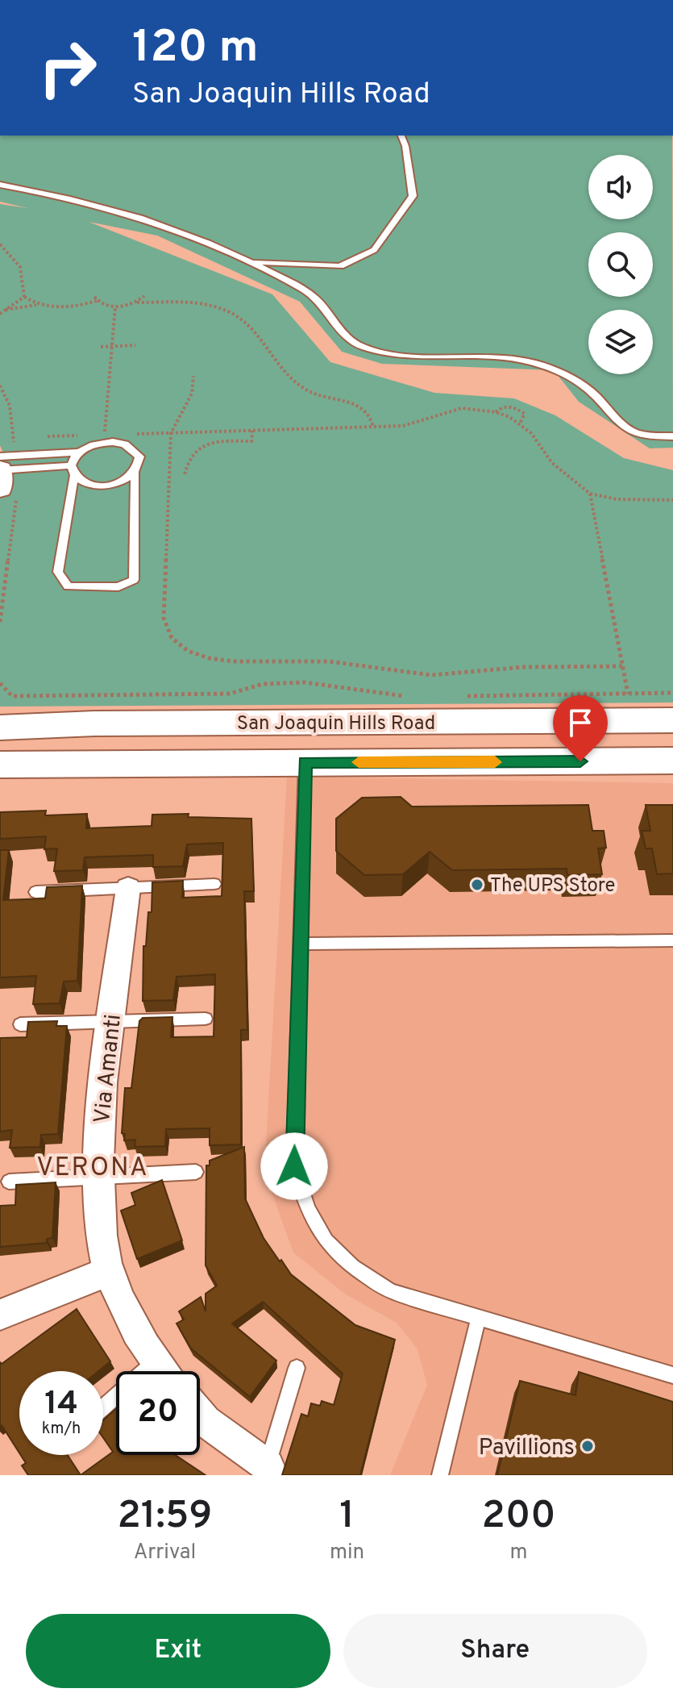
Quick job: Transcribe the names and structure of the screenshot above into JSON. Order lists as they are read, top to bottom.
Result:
{
  "streets": {
    "main road": ["San Joaquin Hills Road"],
    "street": ["Via Amanti"]
  },
  "districts": ["VERONA"],
  "places": ["The UPS Store", "Pavillions"],
  "page": {
    "turn": ["120 m", "San Joaquin Hills Road"],
    "speed": "14 km/h",
    "limit": "20",
    "eta": [
      "21:59",
      "Arrival",
      "1",
      "min",
      "200",
      "m"
    ],
    "buttons": ["Exit", "Share"]
  }
}
